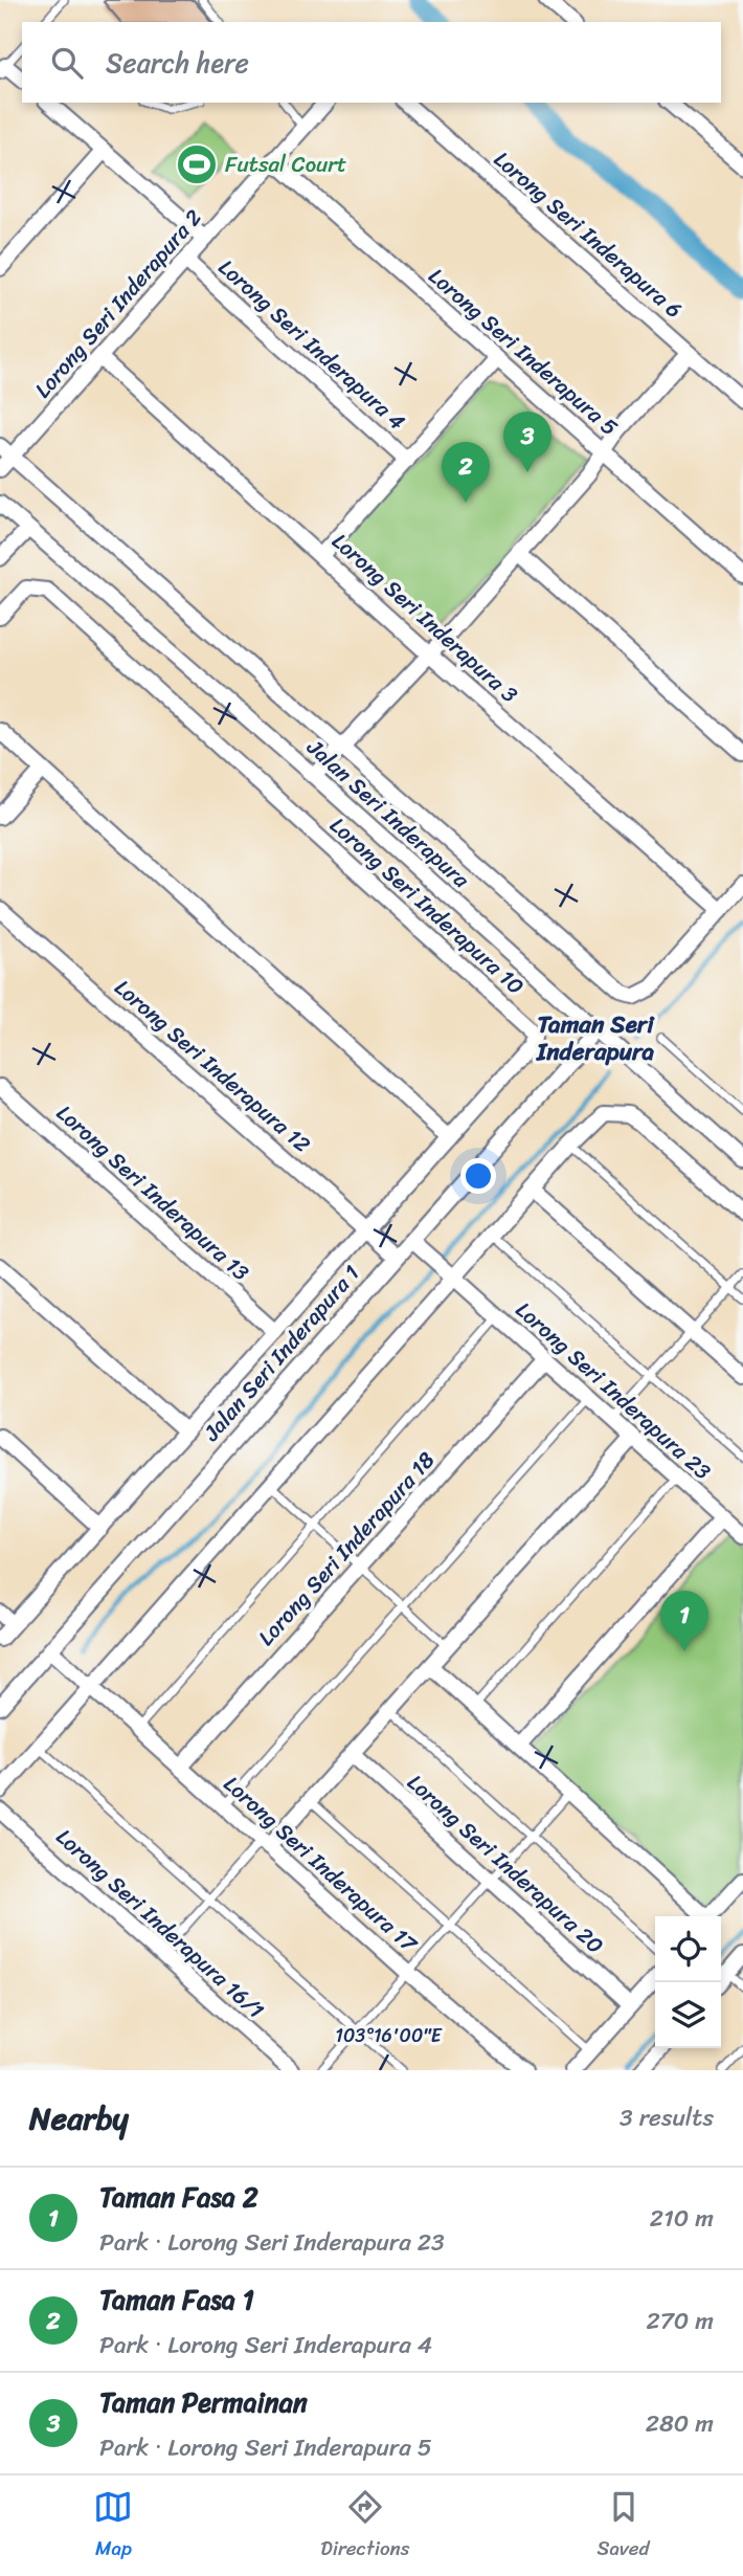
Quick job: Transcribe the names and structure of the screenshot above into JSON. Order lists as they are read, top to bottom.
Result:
{
  "streets": {
    "street": [
      "Lorong Seri Inderapura 6",
      "Lorong Seri Inderapura 2",
      "Lorong Seri Inderapura 4",
      "Lorong Seri Inderapura 5",
      "Lorong Seri Inderapura 3",
      "Jalan Seri Inderapura",
      "Lorong Seri Inderapura 10",
      "Lorong Seri Inderapura 12",
      "Lorong Seri Inderapura 13",
      "Jalan Seri Inderapura 1",
      "Lorong Seri Inderapura 23",
      "Lorong Seri Inderapura 18",
      "Lorong Seri Inderapura 17",
      "Lorong Seri Inderapura 20",
      "Lorong Seri Inderapura 16/1"
    ]
  },
  "crossings": [
    ["Lorong Seri Inderapura 2", "Lorong Seri Inderapura 4"],
    ["Lorong Seri Inderapura 2", "Lorong Seri Inderapura 5"],
    ["Lorong Seri Inderapura 2", "Lorong Seri Inderapura 3"],
    ["Jalan Seri Inderapura", "Jalan Seri Inderapura 1"],
    ["Lorong Seri Inderapura 12", "Jalan Seri Inderapura 1"],
    ["Jalan Seri Inderapura 1", "Lorong Seri Inderapura 23"],
    ["Jalan Seri Inderapura 1", "Lorong Seri Inderapura 17"],
    ["Lorong Seri Inderapura 23", "Lorong Seri Inderapura 18"],
    ["Lorong Seri Inderapura 18", "Lorong Seri Inderapura 17"]
  ],
  "districts": ["Taman Seri Inderapura"],
  "places": {
    "sports": ["Futsal Court"]
  },
  "page": {
    "search": "Search here",
    "pins": ["3", "2", "1"],
    "heading": ["Nearby", "3 results"],
    "list": [
      {
        "mark": "1",
        "name": "Taman Fasa 2",
        "note": "Park · Lorong Seri Inderapura 23",
        "value": "210 m"
      },
      {
        "mark": "2",
        "name": "Taman Fasa 1",
        "note": "Park · Lorong Seri Inderapura 4",
        "value": "270 m"
      },
      {
        "mark": "3",
        "name": "Taman Permainan",
        "note": "Park · Lorong Seri Inderapura 5",
        "value": "280 m"
      }
    ],
    "nav": ["Map", "Directions", "Saved"]
  },
  "coordinates": ["103°16'00\"E"]
}
